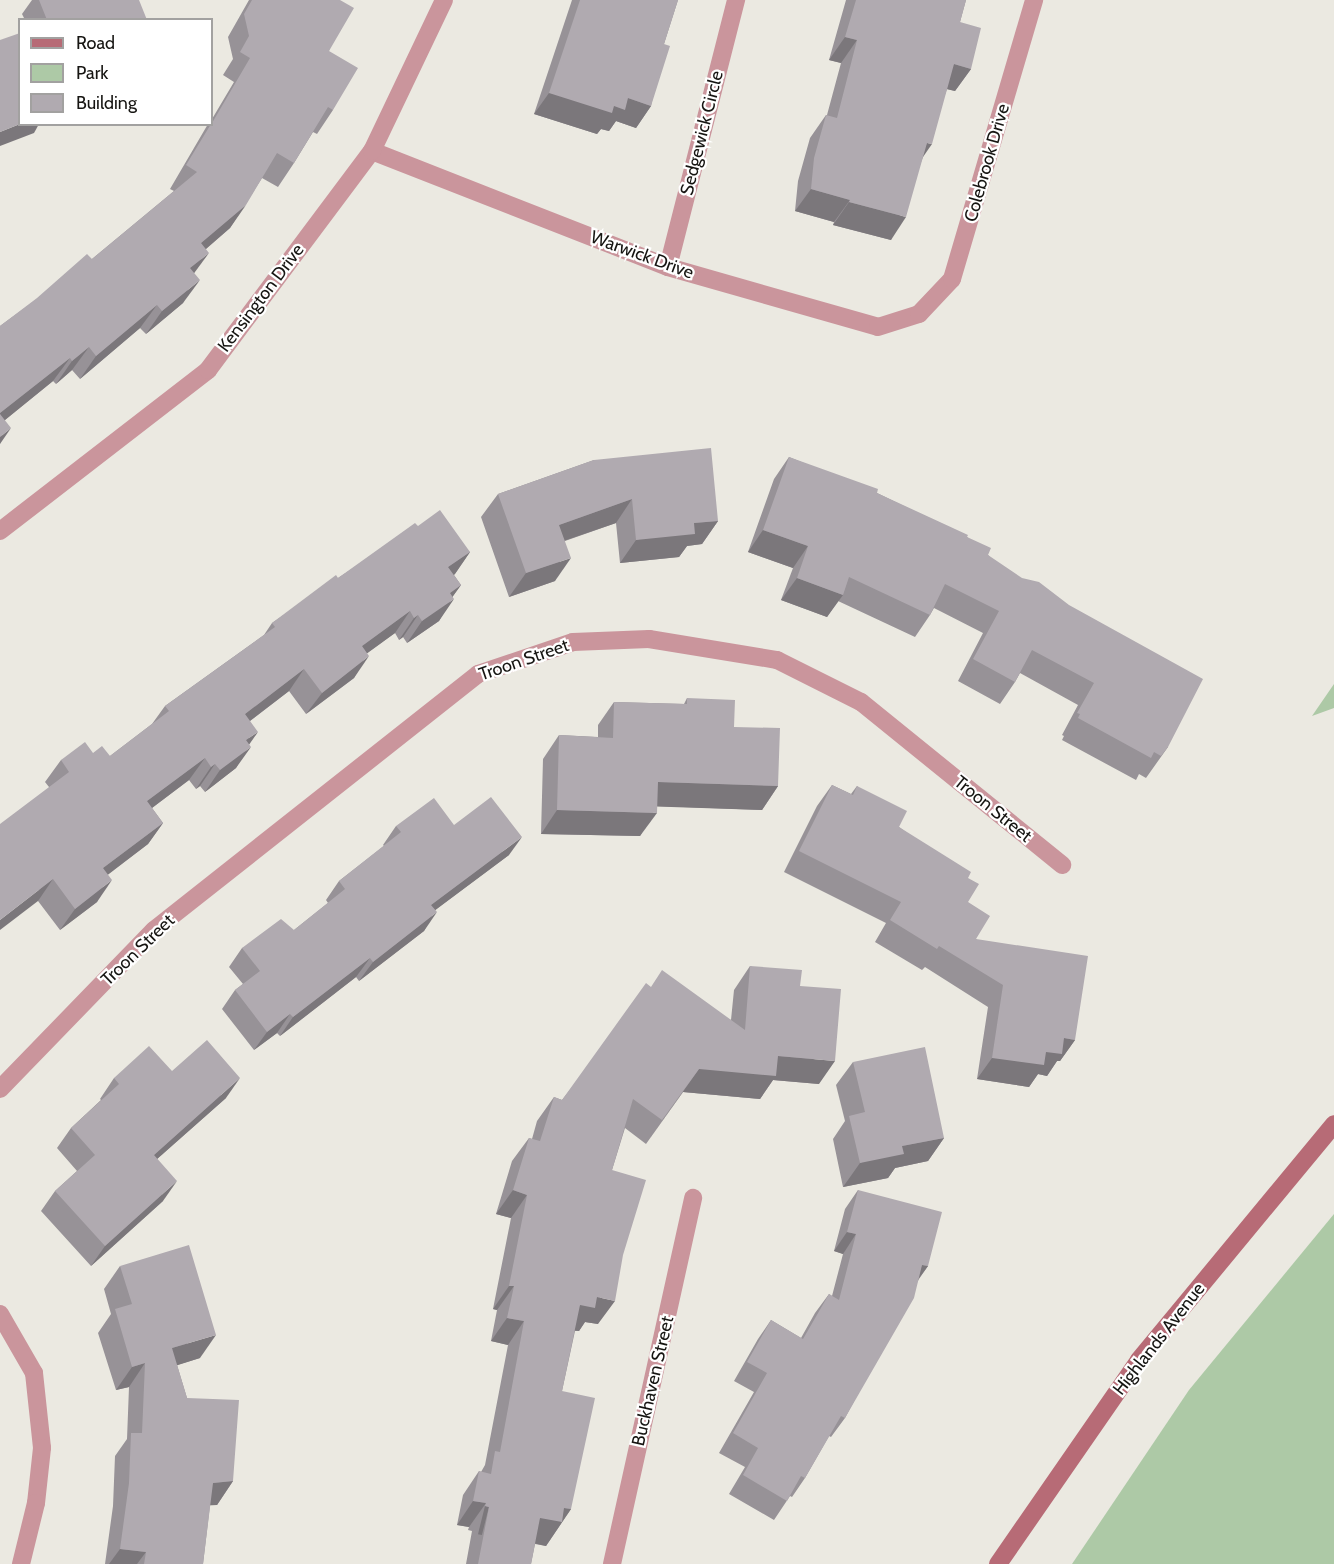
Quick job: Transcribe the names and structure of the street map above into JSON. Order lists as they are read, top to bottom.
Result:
{
  "streets": {
    "main road": ["Highlands Avenue"],
    "street": [
      "Sedgewick Circle",
      "Colebrook Drive",
      "Warwick Drive",
      "Kensington Drive",
      "Troon Street",
      "Buckhaven Street"
    ]
  },
  "crossings": [
    ["Sedgewick Circle", "Warwick Drive"],
    ["Colebrook Drive", "Warwick Drive"],
    ["Warwick Drive", "Kensington Drive"]
  ],
  "legend": ["Road", "Park", "Building"]
}
